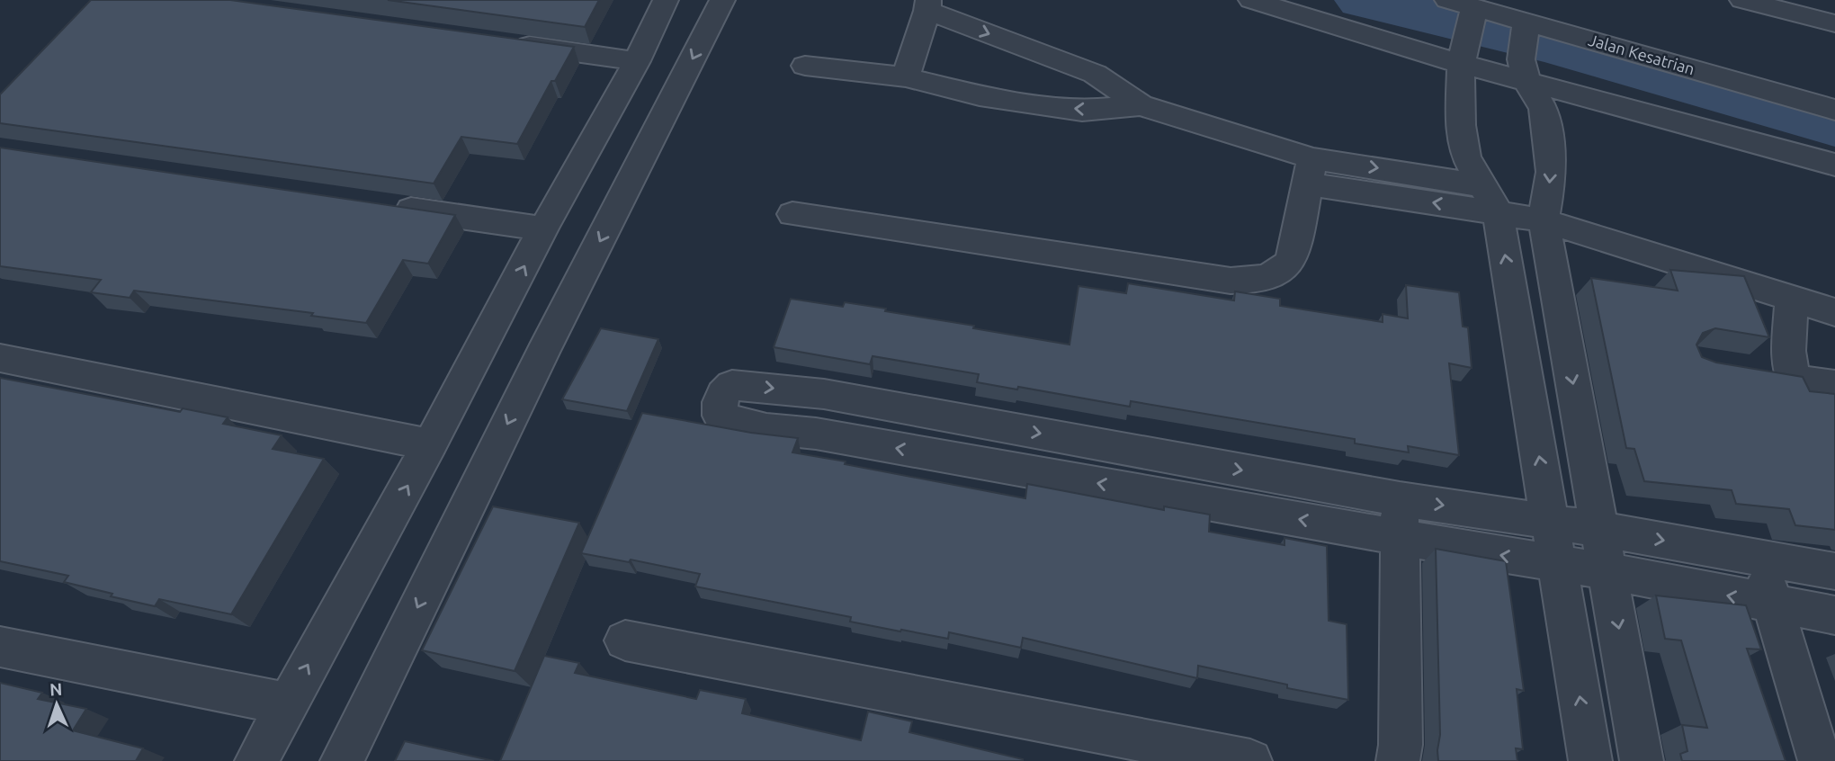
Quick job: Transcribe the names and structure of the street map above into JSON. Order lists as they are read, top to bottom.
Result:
{
  "streets": {
    "street": ["Jalan Kesatrian"]
  },
  "north": "top"
}
